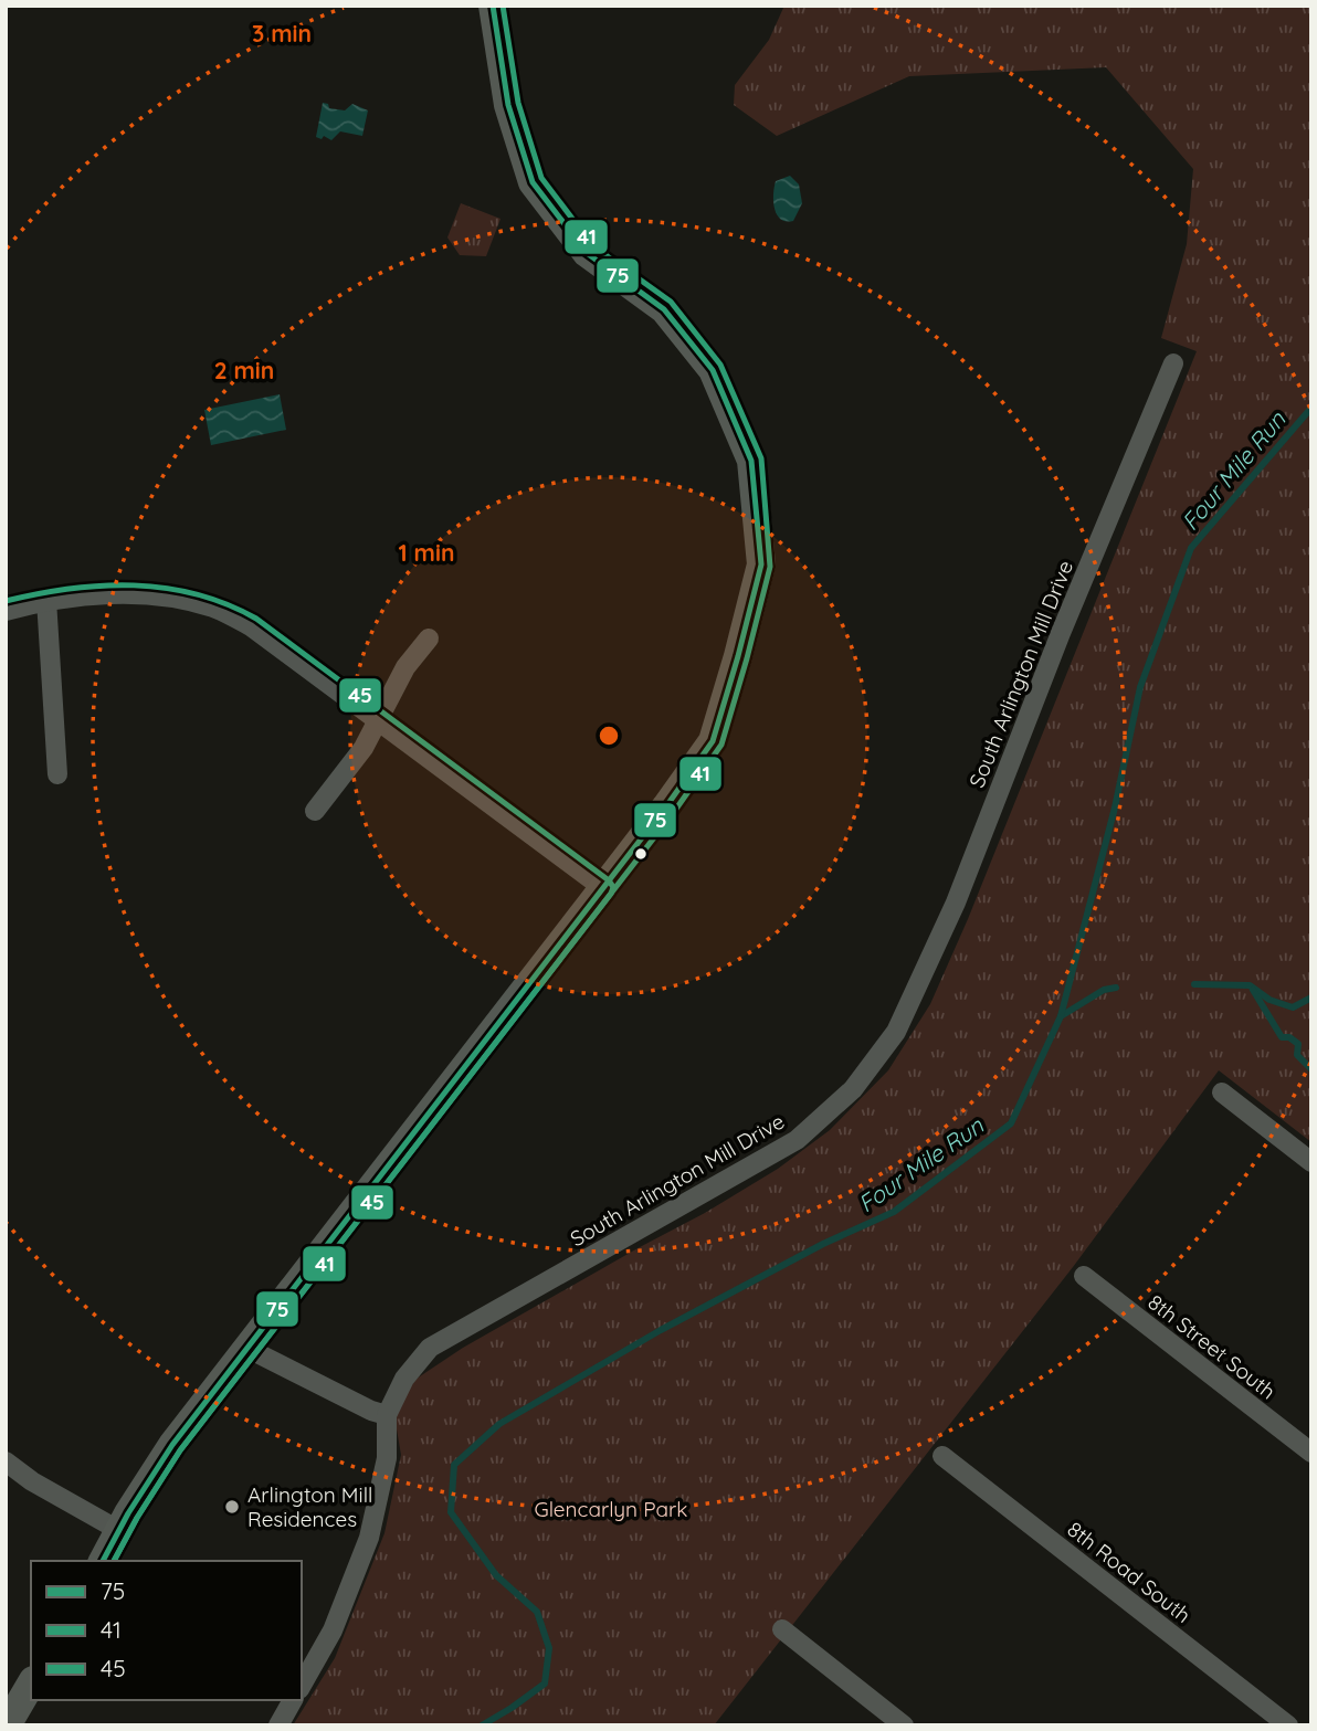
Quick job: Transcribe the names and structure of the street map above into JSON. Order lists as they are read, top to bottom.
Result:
{
  "streets": {
    "street": ["South Arlington Mill Drive", "8th Street South", "8th Road South"]
  },
  "water": ["Four Mile Run"],
  "parks": ["Glencarlyn Park"],
  "places": ["Arlington Mill Residences"],
  "lines": ["transit line 75", "transit line 41", "transit line 45"],
  "legend": ["75", "41", "45"],
  "rings": ["3 min", "2 min", "1 min"]
}
